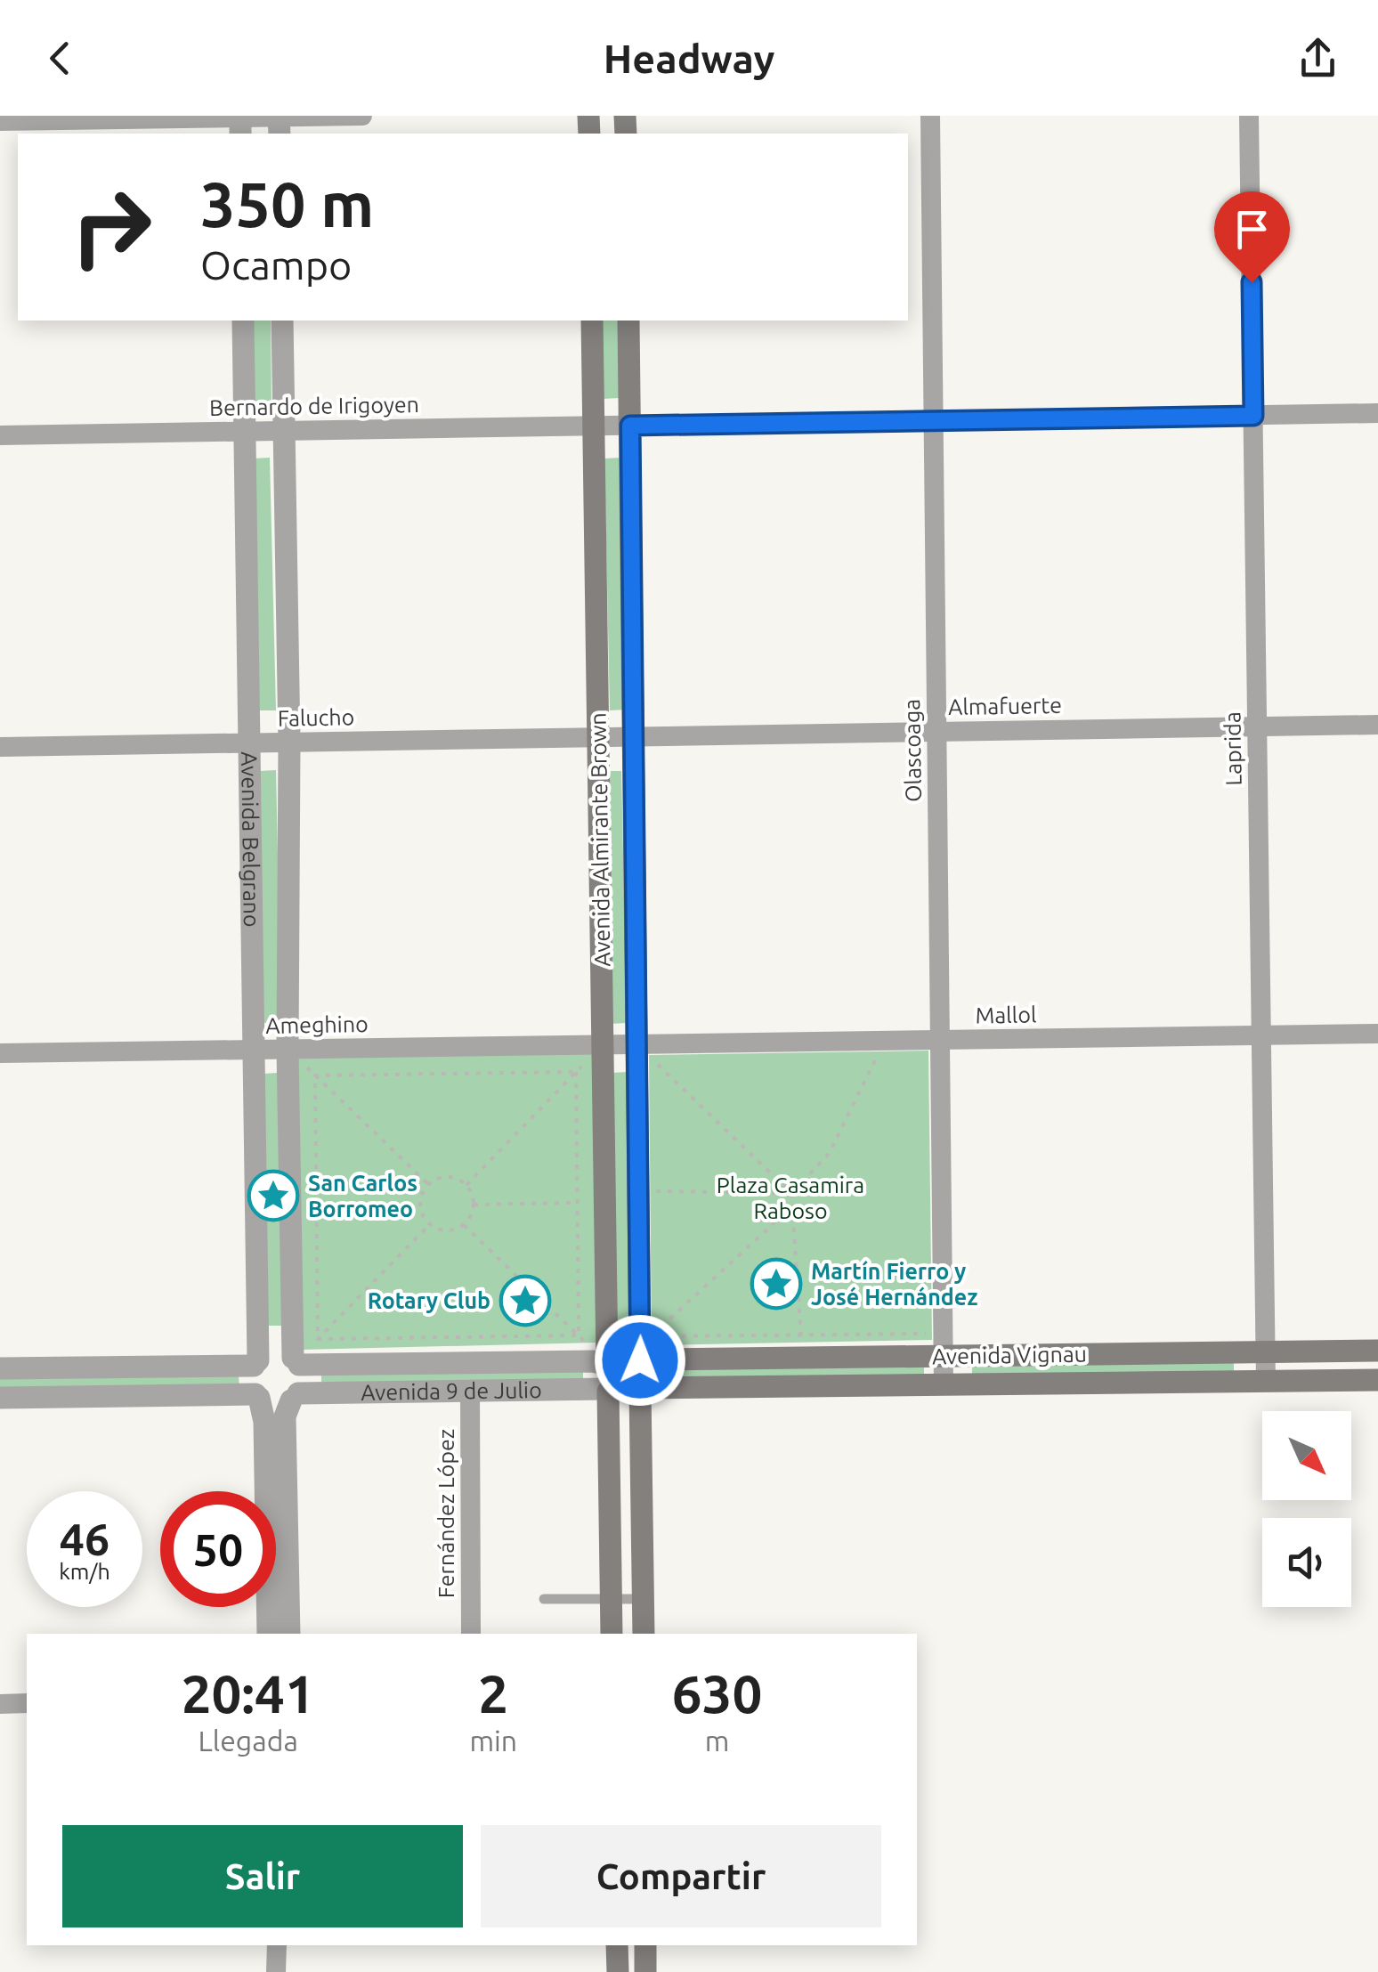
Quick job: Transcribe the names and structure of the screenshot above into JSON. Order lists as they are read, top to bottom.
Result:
{
  "streets": {
    "main road": ["Avenida Almirante Brown", "Avenida Vignau"],
    "street": [
      "Bernardo de Irigoyen",
      "Almafuerte",
      "Falucho",
      "Laprida",
      "Olascoaga",
      "Avenida Belgrano",
      "Mallol",
      "Ameghino",
      "Avenida 9 de Julio",
      "Fernández López"
    ]
  },
  "crossings": [
    ["Bernardo de Irigoyen", "Laprida"],
    ["Bernardo de Irigoyen", "Olascoaga"],
    ["Bernardo de Irigoyen", "Avenida Belgrano"],
    ["Bernardo de Irigoyen", "Avenida Almirante Brown"],
    ["Almafuerte", "Falucho"],
    ["Almafuerte", "Laprida"],
    ["Almafuerte", "Olascoaga"],
    ["Almafuerte", "Avenida Almirante Brown"],
    ["Falucho", "Avenida Belgrano"],
    ["Falucho", "Avenida Almirante Brown"],
    ["Laprida", "Mallol"],
    ["Laprida", "Avenida Vignau"],
    ["Olascoaga", "Mallol"],
    ["Olascoaga", "Avenida Vignau"],
    ["Avenida Belgrano", "Ameghino"],
    ["Avenida Belgrano", "Avenida 9 de Julio"],
    ["Avenida Almirante Brown", "Mallol"],
    ["Avenida Almirante Brown", "Ameghino"],
    ["Avenida Almirante Brown", "Avenida Vignau"],
    ["Avenida Almirante Brown", "Avenida 9 de Julio"],
    ["Mallol", "Ameghino"],
    ["Avenida Vignau", "Avenida 9 de Julio"],
    ["Avenida 9 de Julio", "Fernández López"]
  ],
  "parks": ["Plaza Casamira Raboso"],
  "places": {
    "place": ["San Carlos Borromeo", "Martín Fierro y José Hernández", "Rotary Club"]
  },
  "north": "bottom right",
  "page": {
    "header": "Headway",
    "turn": ["350 m", "Ocampo"],
    "speed": "46 km/h",
    "limit": "50",
    "eta": [
      "20:41",
      "Llegada",
      "2",
      "min",
      "630",
      "m"
    ],
    "buttons": ["Salir", "Compartir"]
  }
}
